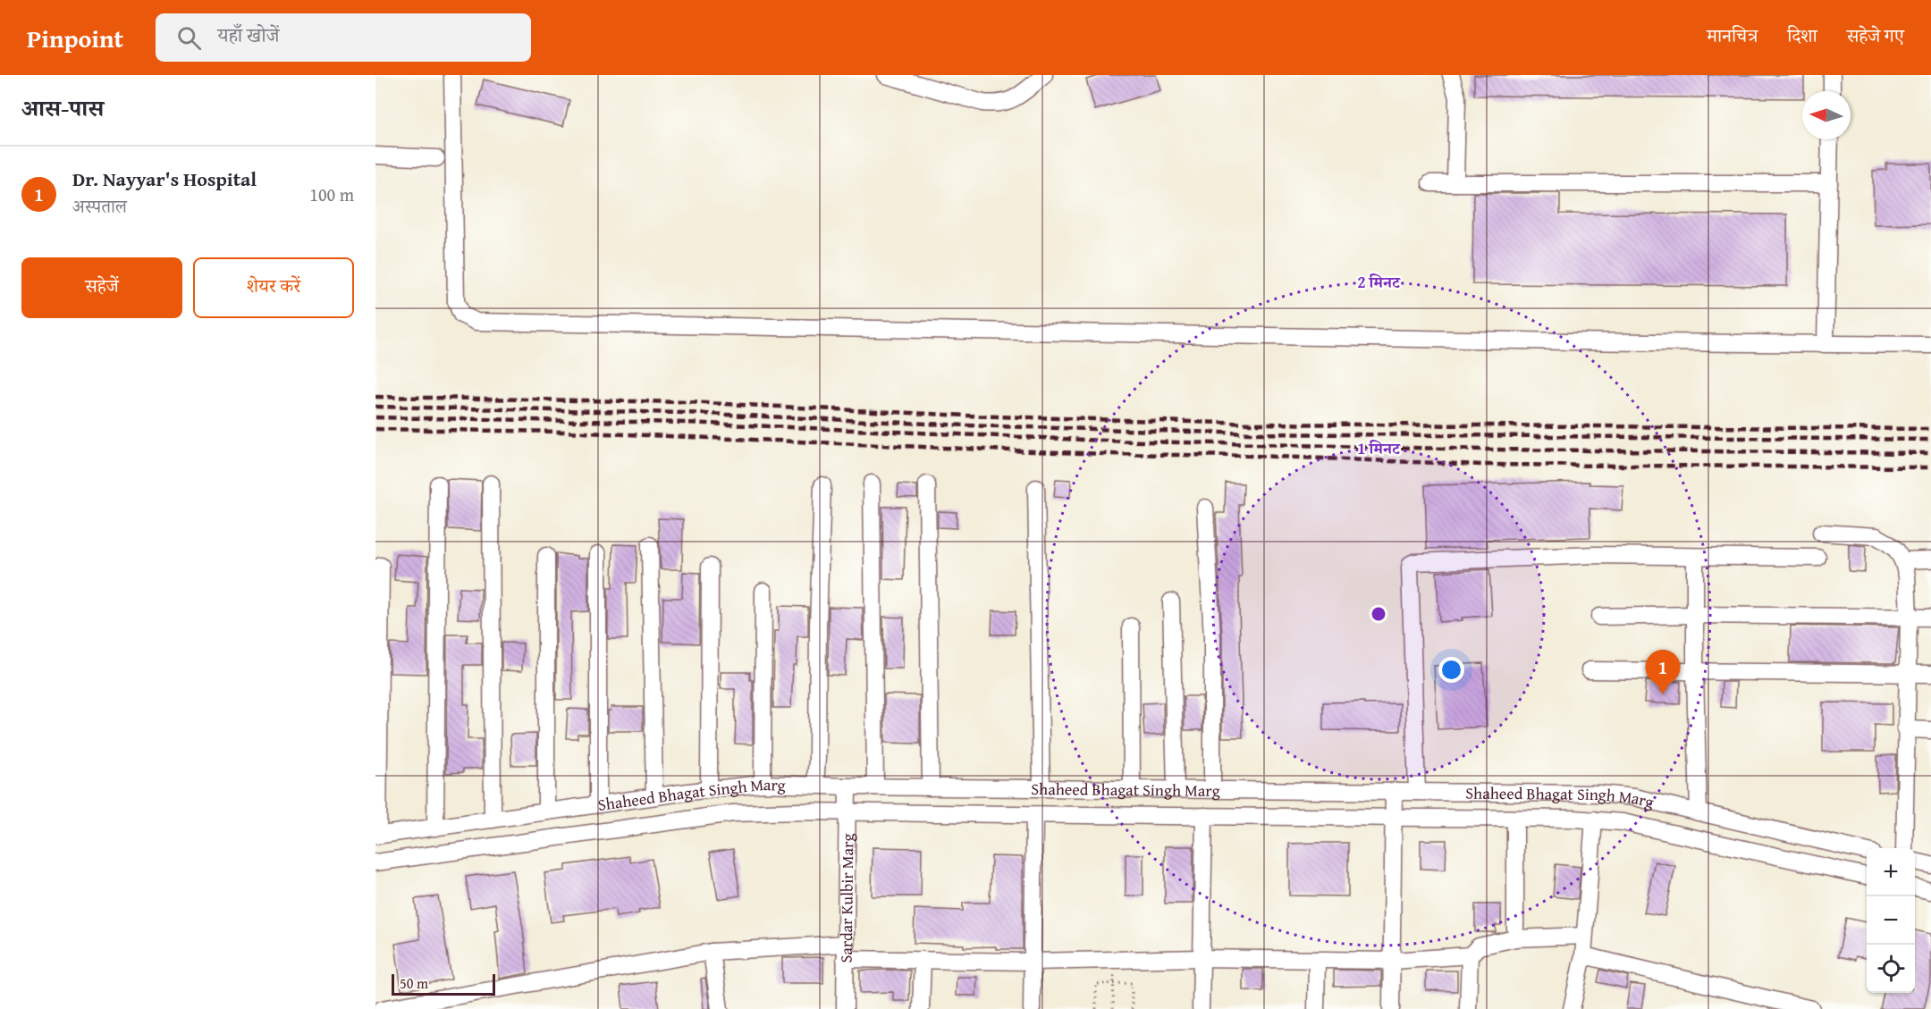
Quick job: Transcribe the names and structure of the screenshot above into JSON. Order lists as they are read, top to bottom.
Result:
{
  "streets": {
    "street": ["Shaheed Bhagat Singh Marg", "Sardar Kulbir Marg"]
  },
  "crossings": [
    ["Shaheed Bhagat Singh Marg", "Sardar Kulbir Marg"]
  ],
  "scale_bar": "50 m",
  "north": "left",
  "page": {
    "header": "Pinpoint",
    "search": "यहाँ खोजें",
    "nav": ["मानचित्र", "दिशा", "सहेजे गए"],
    "heading": "आस-पास",
    "list": [
      {
        "mark": "1",
        "name": "Dr. Nayyar's Hospital",
        "note": "अस्पताल",
        "value": "100 m"
      }
    ],
    "buttons": ["सहेजें", "शेयर करें"],
    "pins": "1",
    "map_buttons": ["+", "−"],
    "scale": "50 m"
  },
  "rings": ["2 मिनट", "1 मिनट"]
}
